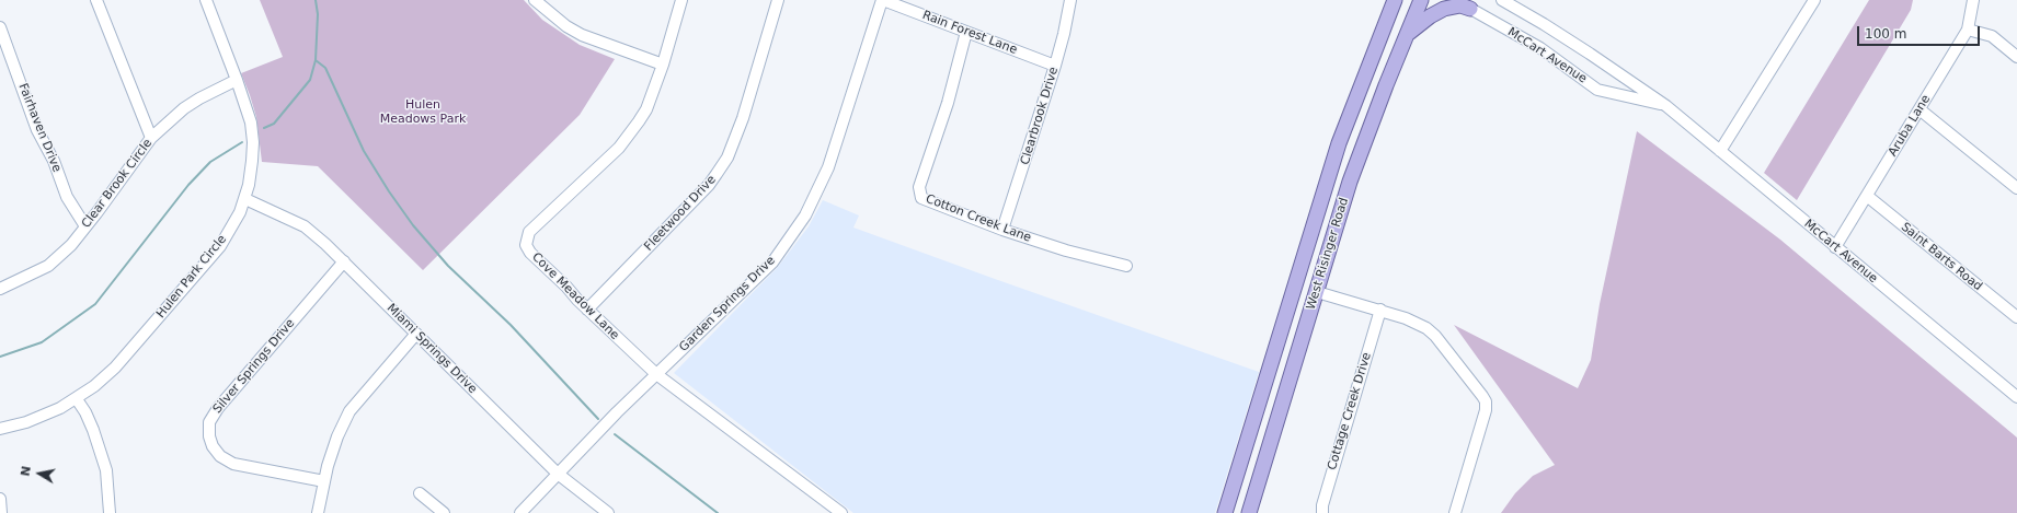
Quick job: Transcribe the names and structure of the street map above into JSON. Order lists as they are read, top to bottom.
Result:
{
  "streets": {
    "main road": ["West Risinger Road"],
    "street": [
      "Rain Forest Lane",
      "McCart Avenue",
      "Clearbrook Drive",
      "Aruba Lane",
      "Fairhaven Drive",
      "Clear Brook Circle",
      "Fleetwood Drive",
      "Cotton Creek Lane",
      "Saint Barts Road",
      "Hulen Park Circle",
      "Cove Meadow Lane",
      "Garden Springs Drive",
      "Miami Springs Drive",
      "Silver Springs Drive",
      "Cottage Creek Drive"
    ]
  },
  "crossings": [
    ["Rain Forest Lane", "Clearbrook Drive"],
    ["Rain Forest Lane", "Cotton Creek Lane"],
    ["Rain Forest Lane", "Garden Springs Drive"],
    ["McCart Avenue", "Aruba Lane"],
    ["Clearbrook Drive", "Cotton Creek Lane"],
    ["Aruba Lane", "Saint Barts Road"],
    ["Fairhaven Drive", "Clear Brook Circle"],
    ["Clear Brook Circle", "Hulen Park Circle"],
    ["Fleetwood Drive", "Cove Meadow Lane"],
    ["Hulen Park Circle", "Miami Springs Drive"],
    ["Cove Meadow Lane", "Garden Springs Drive"],
    ["Garden Springs Drive", "Miami Springs Drive"],
    ["Miami Springs Drive", "Silver Springs Drive"]
  ],
  "parks": ["Hulen Meadows Park"],
  "scale_bar": "100 m",
  "north": "left"
}
